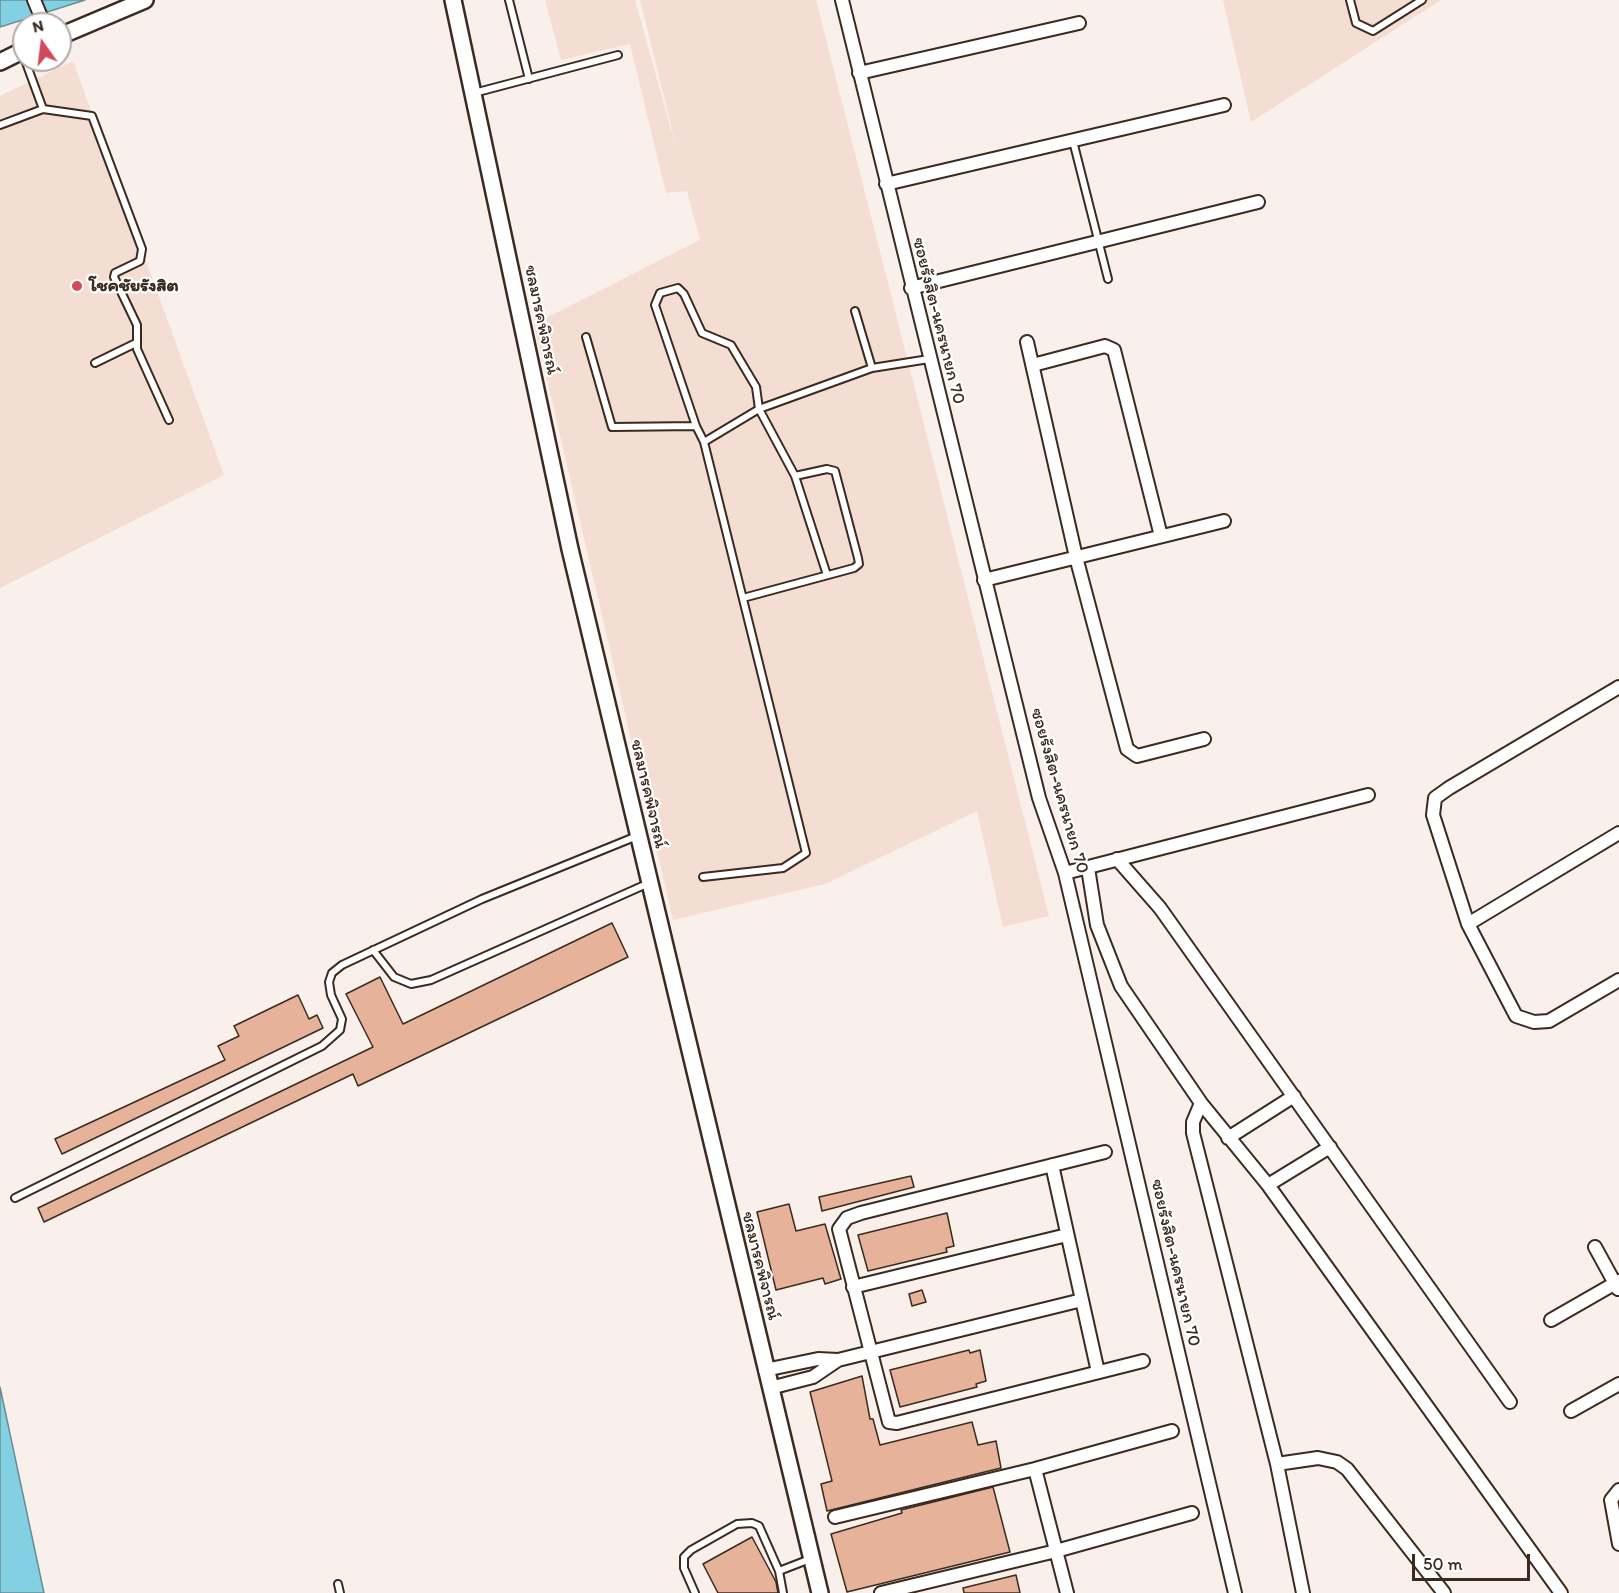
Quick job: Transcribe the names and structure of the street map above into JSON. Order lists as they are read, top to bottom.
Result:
{
  "streets": {
    "street": ["ชลมารคพิจารณ์", "ซอยรังสิต-นครนายก 70"]
  },
  "places": ["โชคชัยรังสิต"],
  "scale_bar": "50 m",
  "north": "top"
}
